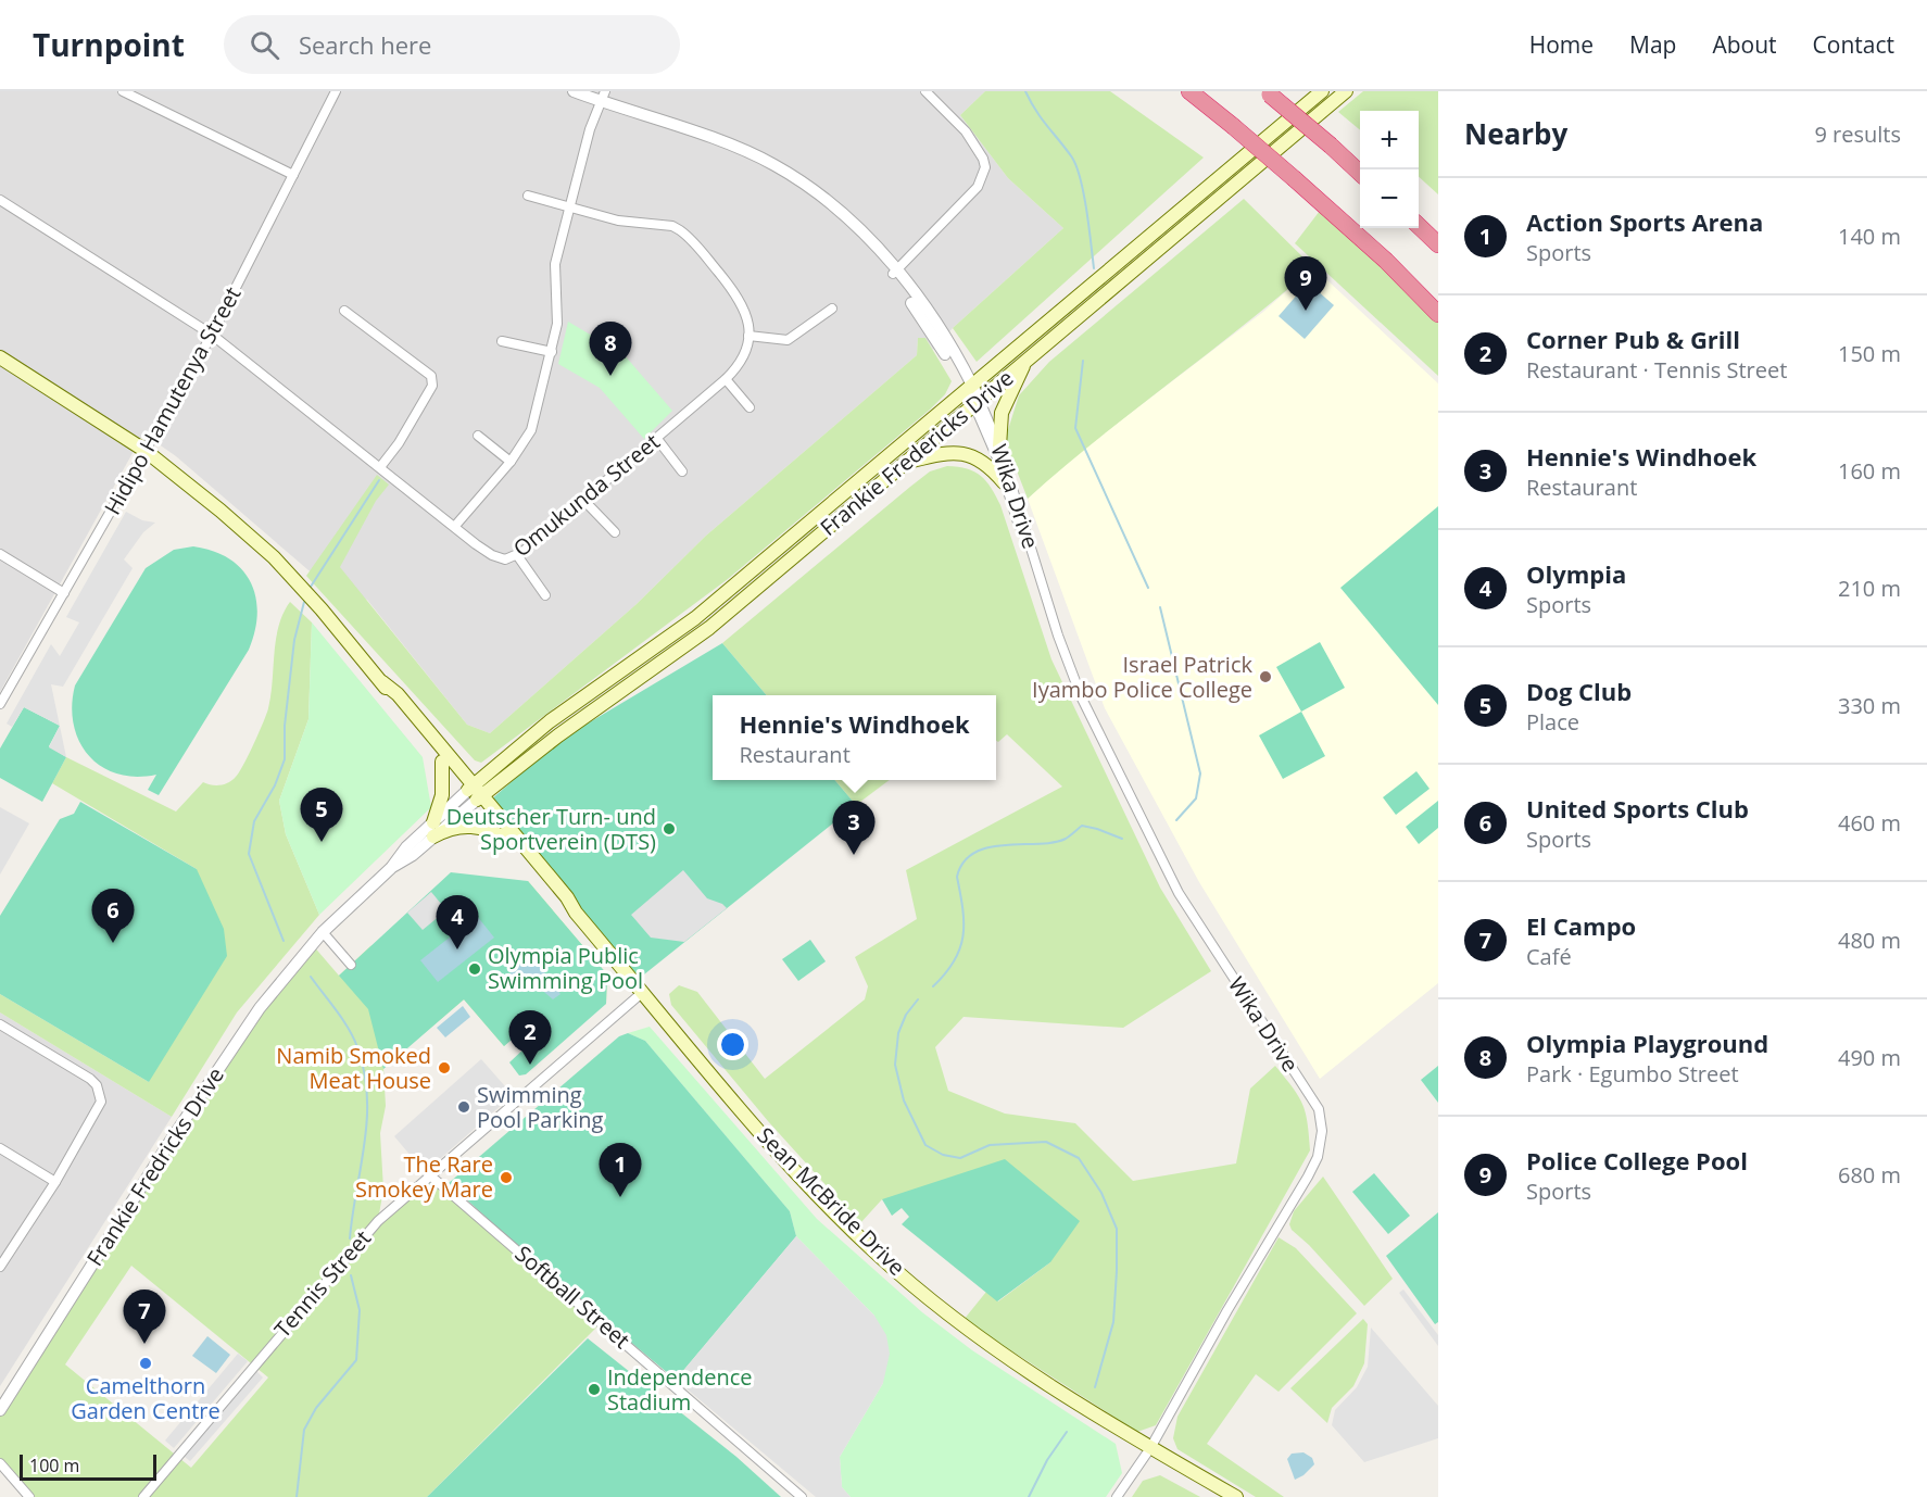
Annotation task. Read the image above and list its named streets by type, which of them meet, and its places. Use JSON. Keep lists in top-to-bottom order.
{
  "streets": {
    "main road": ["Frankie Fredericks Drive", "Sean McBride Drive"],
    "street": [
      "Hidipo Hamutenya Street",
      "Omukunda Street",
      "Wika Drive",
      "Frankie Fredricks Drive",
      "Tennis Street",
      "Softball Street"
    ]
  },
  "crossings": [
    ["Hidipo Hamutenya Street", "Omukunda Street"],
    ["Hidipo Hamutenya Street", "Sean McBride Drive"],
    ["Frankie Fredericks Drive", "Wika Drive"],
    ["Frankie Fredericks Drive", "Frankie Fredricks Drive"],
    ["Frankie Fredericks Drive", "Sean McBride Drive"],
    ["Wika Drive", "Sean McBride Drive"],
    ["Frankie Fredricks Drive", "Sean McBride Drive"],
    ["Sean McBride Drive", "Tennis Street"],
    ["Tennis Street", "Softball Street"]
  ],
  "places": [
    "Israel Patrick Iyambo Police College",
    "Deutscher Turn- und Sportverein (DTS)",
    "Olympia Public Swimming Pool",
    "Namib Smoked Meat House",
    "Swimming Pool Parking",
    "The Rare Smokey Mare",
    "Camelthorn Garden Centre",
    "Independence Stadium"
  ],
  "scale_bar": "100 m",
  "page": {
    "header": "Turnpoint",
    "search": "Search here",
    "nav": [
      "Home",
      "Map",
      "About",
      "Contact"
    ],
    "heading": ["Nearby", "9 results"],
    "map_buttons": ["+", "−"],
    "list": [
      {
        "mark": "1",
        "name": "Action Sports Arena",
        "note": "Sports",
        "value": "140 m"
      },
      {
        "mark": "2",
        "name": "Corner Pub & Grill",
        "note": "Restaurant · Tennis Street",
        "value": "150 m"
      },
      {
        "mark": "3",
        "name": "Hennie's Windhoek",
        "note": "Restaurant",
        "value": "160 m"
      },
      {
        "mark": "4",
        "name": "Olympia",
        "note": "Sports",
        "value": "210 m"
      },
      {
        "mark": "5",
        "name": "Dog Club",
        "note": "Place",
        "value": "330 m"
      },
      {
        "mark": "6",
        "name": "United Sports Club",
        "note": "Sports",
        "value": "460 m"
      },
      {
        "mark": "7",
        "name": "El Campo",
        "note": "Café",
        "value": "480 m"
      },
      {
        "mark": "8",
        "name": "Olympia Playground",
        "note": "Park · Egumbo Street",
        "value": "490 m"
      },
      {
        "mark": "9",
        "name": "Police College Pool",
        "note": "Sports",
        "value": "680 m"
      }
    ],
    "pins": [
      "9",
      "8",
      "5",
      "3",
      "6",
      "4",
      "2",
      "1",
      "7"
    ],
    "popup": ["Hennie's Windhoek", "Restaurant"],
    "scale": "100 m"
  }
}
